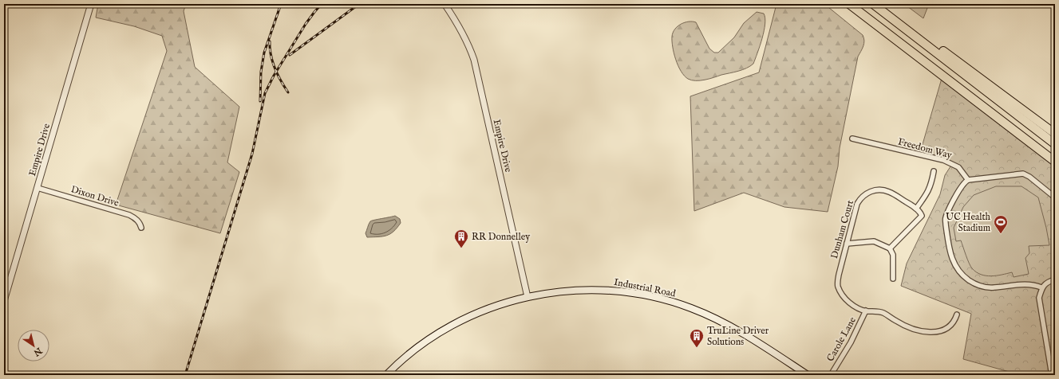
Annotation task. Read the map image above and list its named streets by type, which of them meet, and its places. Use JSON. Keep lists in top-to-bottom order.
{
  "streets": {
    "main road": ["Industrial Road"],
    "street": [
      "Empire Drive",
      "Freedom Way",
      "Dixon Drive",
      "Dunham Court",
      "Carole Lane"
    ]
  },
  "crossings": [
    ["Empire Drive", "Dixon Drive"],
    ["Empire Drive", "Industrial Road"],
    ["Dunham Court", "Carole Lane"]
  ],
  "places": {
    "sports": ["UC Health Stadium"],
    "building": ["RR Donnelley", "TruLine Driver Solutions"]
  },
  "north": "bottom right"
}
